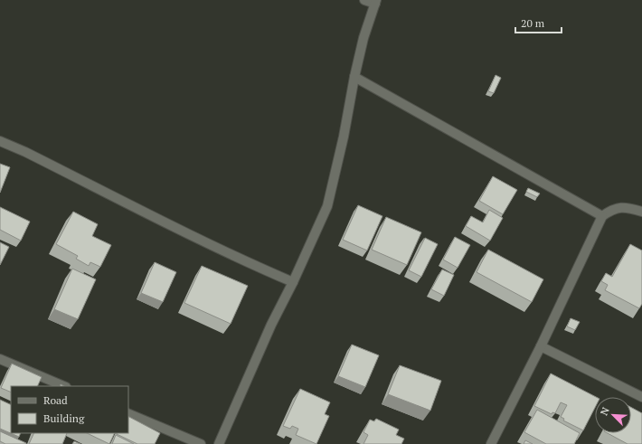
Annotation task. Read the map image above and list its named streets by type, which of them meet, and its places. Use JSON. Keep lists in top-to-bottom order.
{
  "legend": ["Road", "Building"],
  "scale_bar": "20 m",
  "north": "top left"
}
